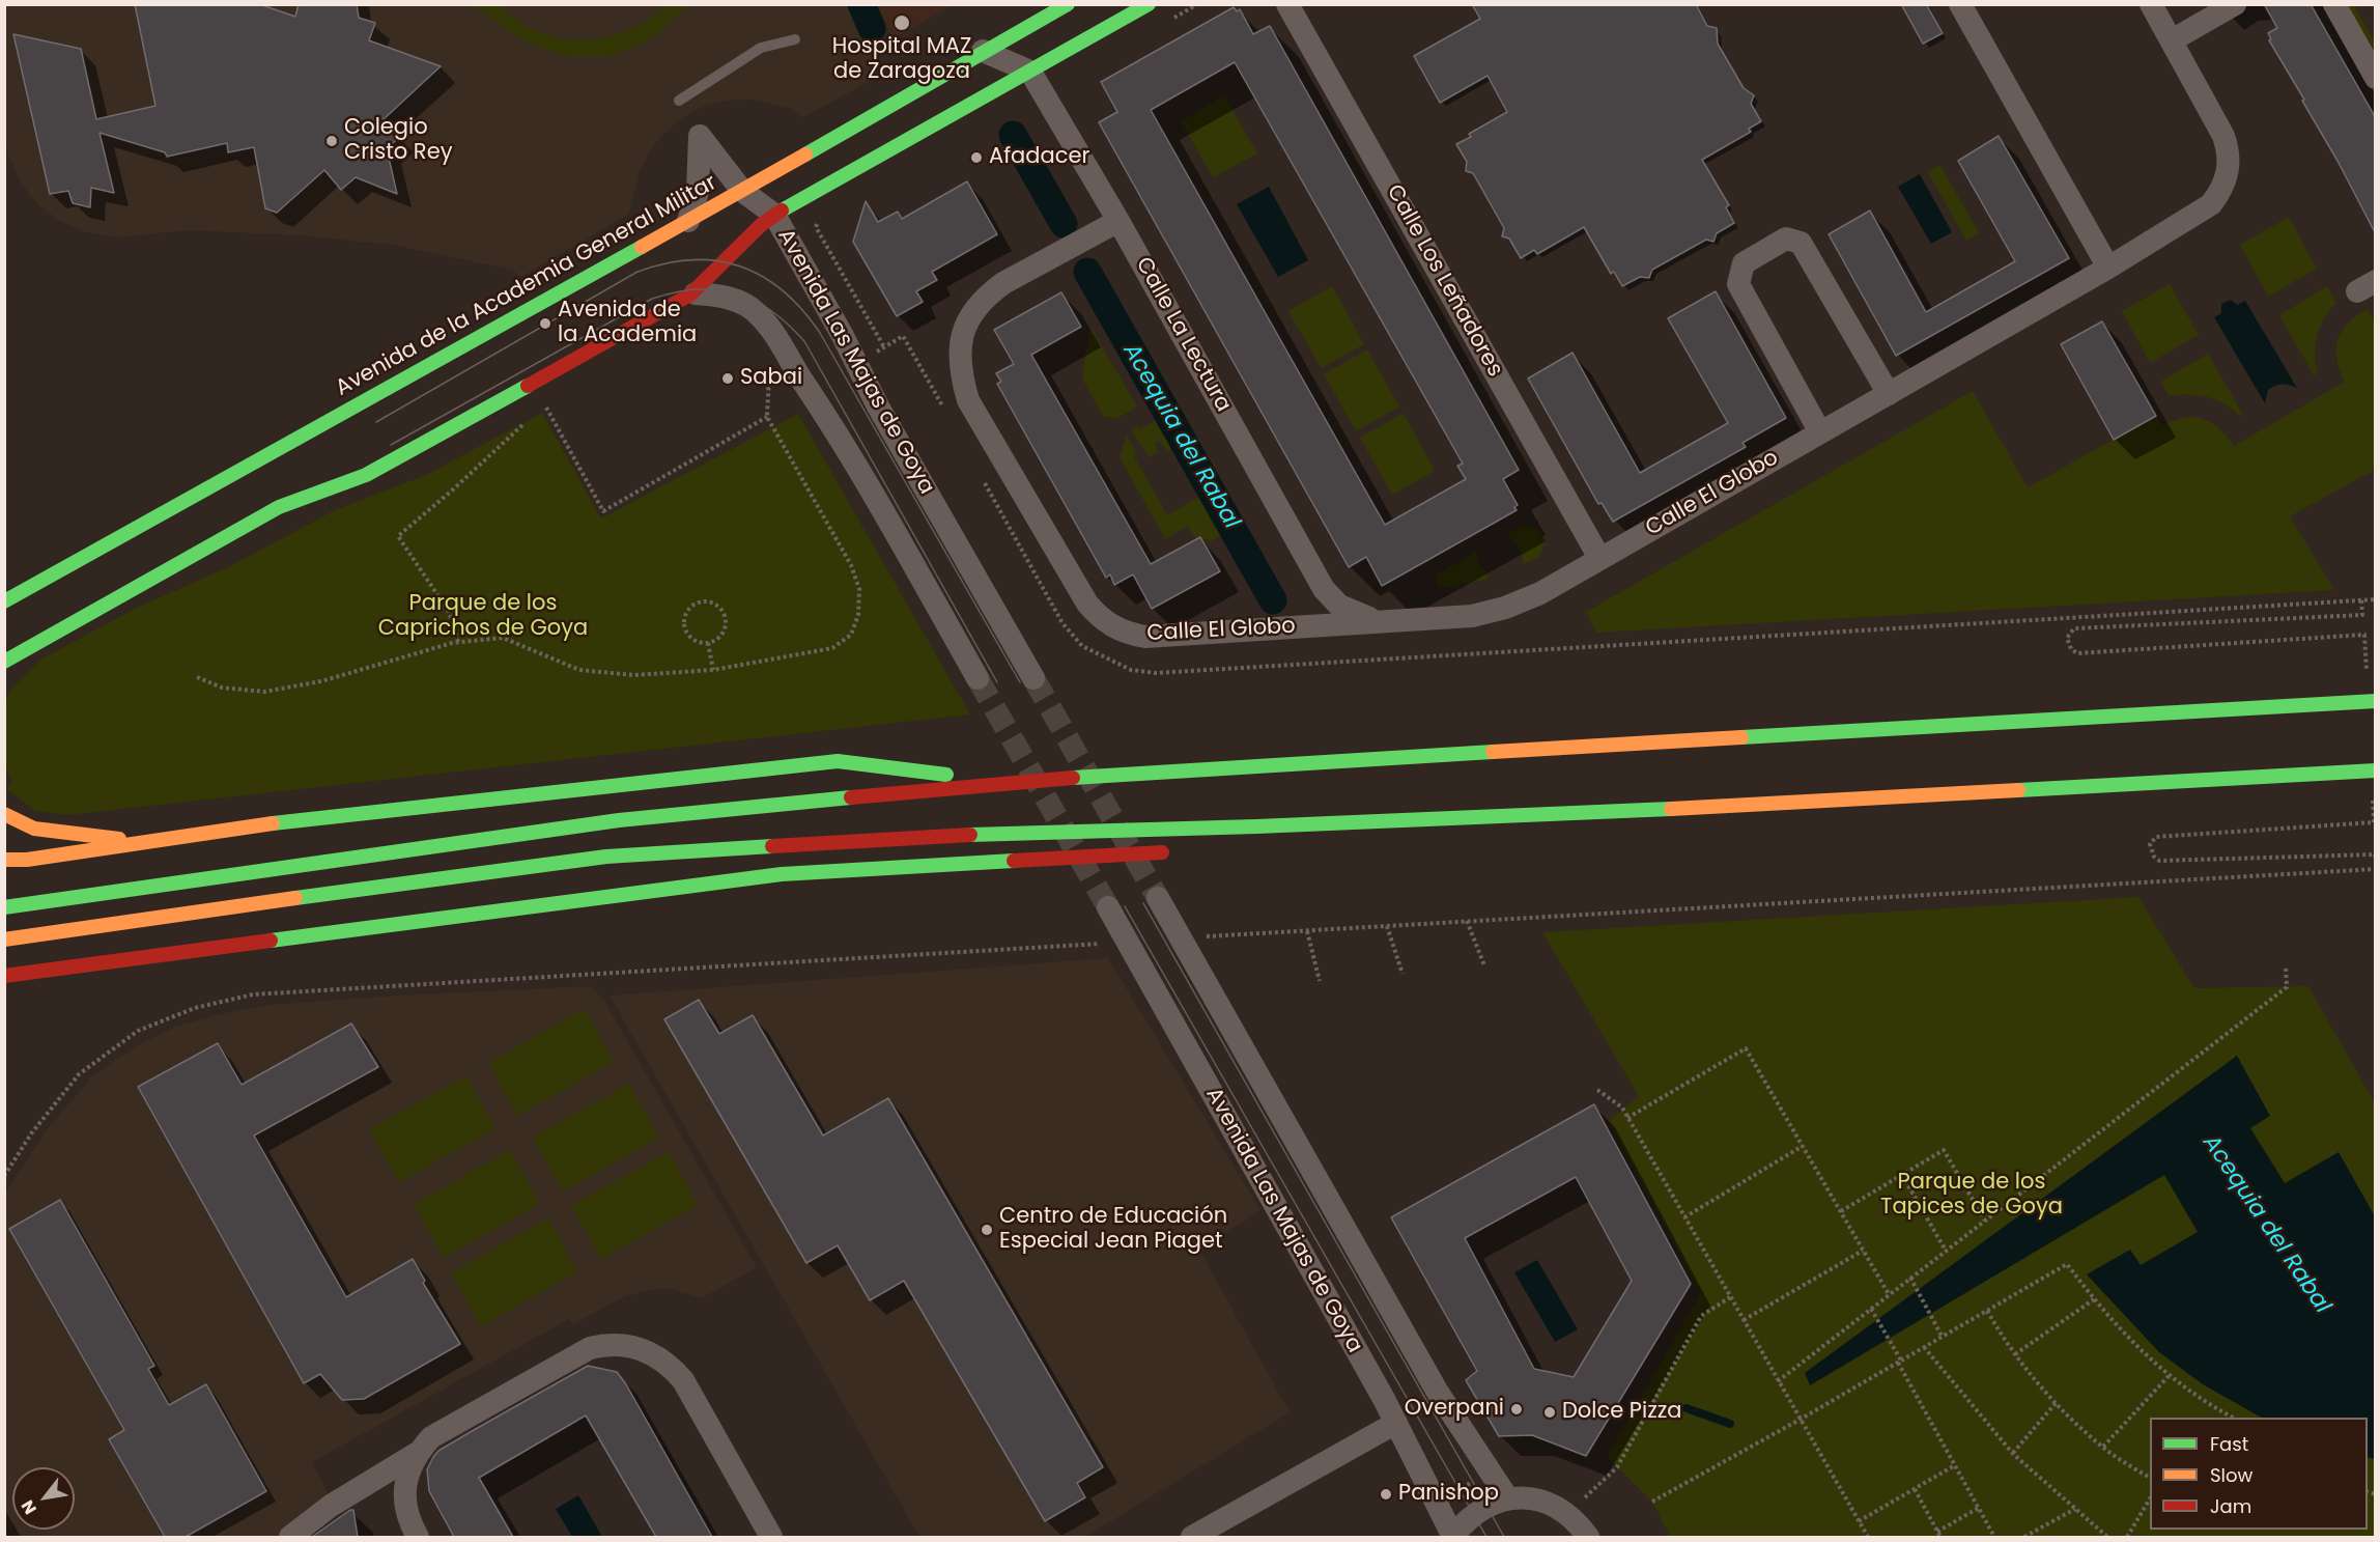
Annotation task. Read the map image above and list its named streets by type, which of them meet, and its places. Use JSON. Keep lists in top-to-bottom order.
{
  "streets": {
    "main road": ["Avenida de la Academia General Militar"],
    "street": [
      "Calle Los Leñadores",
      "Calle La Lectura",
      "Avenida Las Majas de Goya",
      "Calle El Globo"
    ]
  },
  "crossings": [
    ["Calle Los Leñadores", "Calle El Globo"],
    ["Avenida de la Academia General Militar", "Avenida Las Majas de Goya"],
    ["Calle La Lectura", "Calle El Globo"]
  ],
  "water": ["Acequia del Rabal"],
  "parks": ["Parque de los Caprichos de Goya", "Parque de los Tapices de Goya"],
  "places": [
    "Hospital MAZ de Zaragoza",
    "Colegio Cristo Rey",
    "Afadacer",
    "Avenida de la Academia",
    "Sabai",
    "Centro de Educación Especial Jean Piaget",
    "Overpani",
    "Dolce Pizza",
    "Panishop"
  ],
  "legend": ["Fast", "Slow", "Jam"],
  "north": "bottom left"
}
